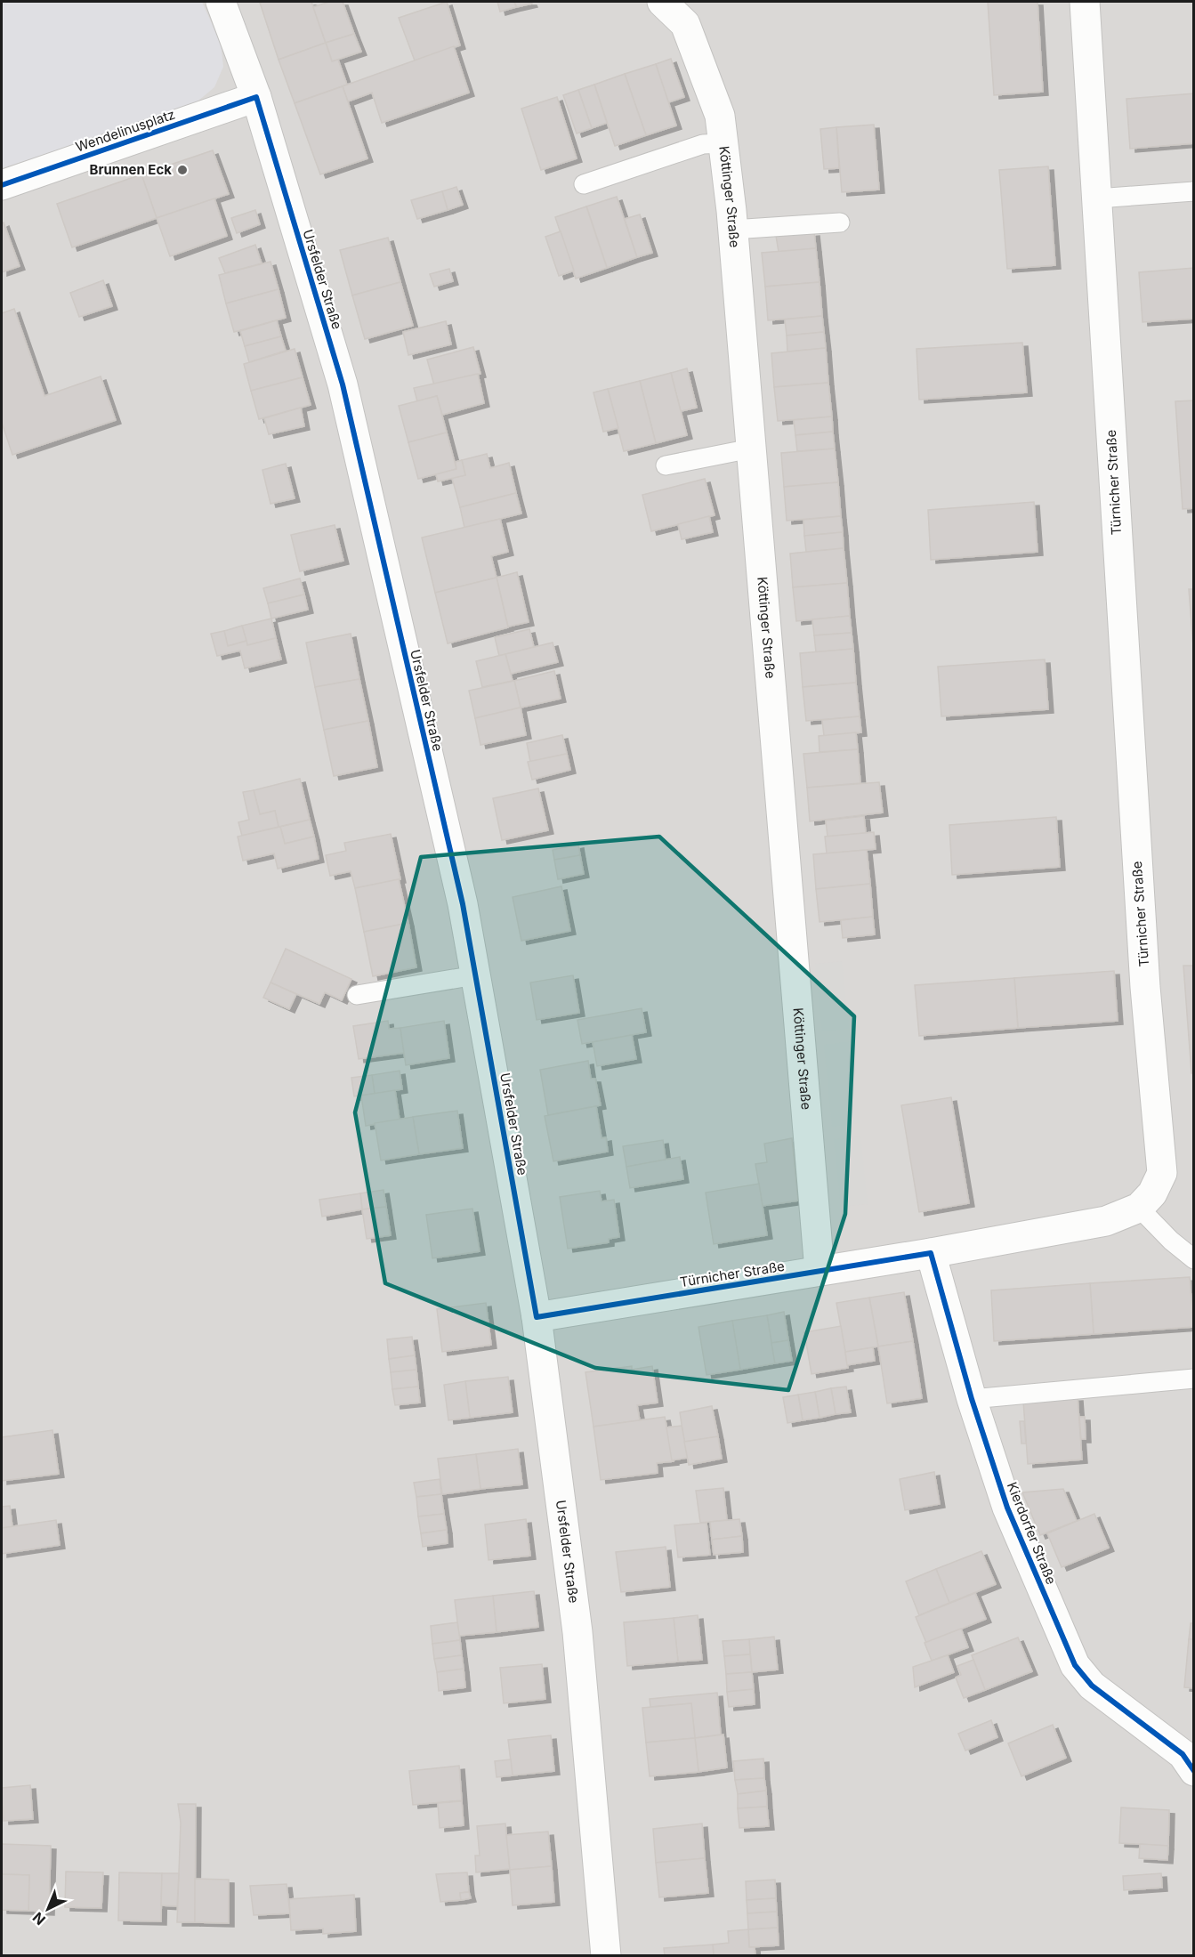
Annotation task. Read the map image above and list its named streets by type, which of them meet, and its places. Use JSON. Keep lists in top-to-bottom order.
{
  "streets": {
    "street": [
      "Wendelinusplatz",
      "Köttinger Straße",
      "Ursfelder Straße",
      "Türnicher Straße",
      "Kierdorfer Straße"
    ]
  },
  "crossings": [
    ["Wendelinusplatz", "Ursfelder Straße"],
    ["Köttinger Straße", "Türnicher Straße"],
    ["Ursfelder Straße", "Türnicher Straße"],
    ["Türnicher Straße", "Kierdorfer Straße"]
  ],
  "places": ["Brunnen Eck"],
  "north": "bottom left"
}
